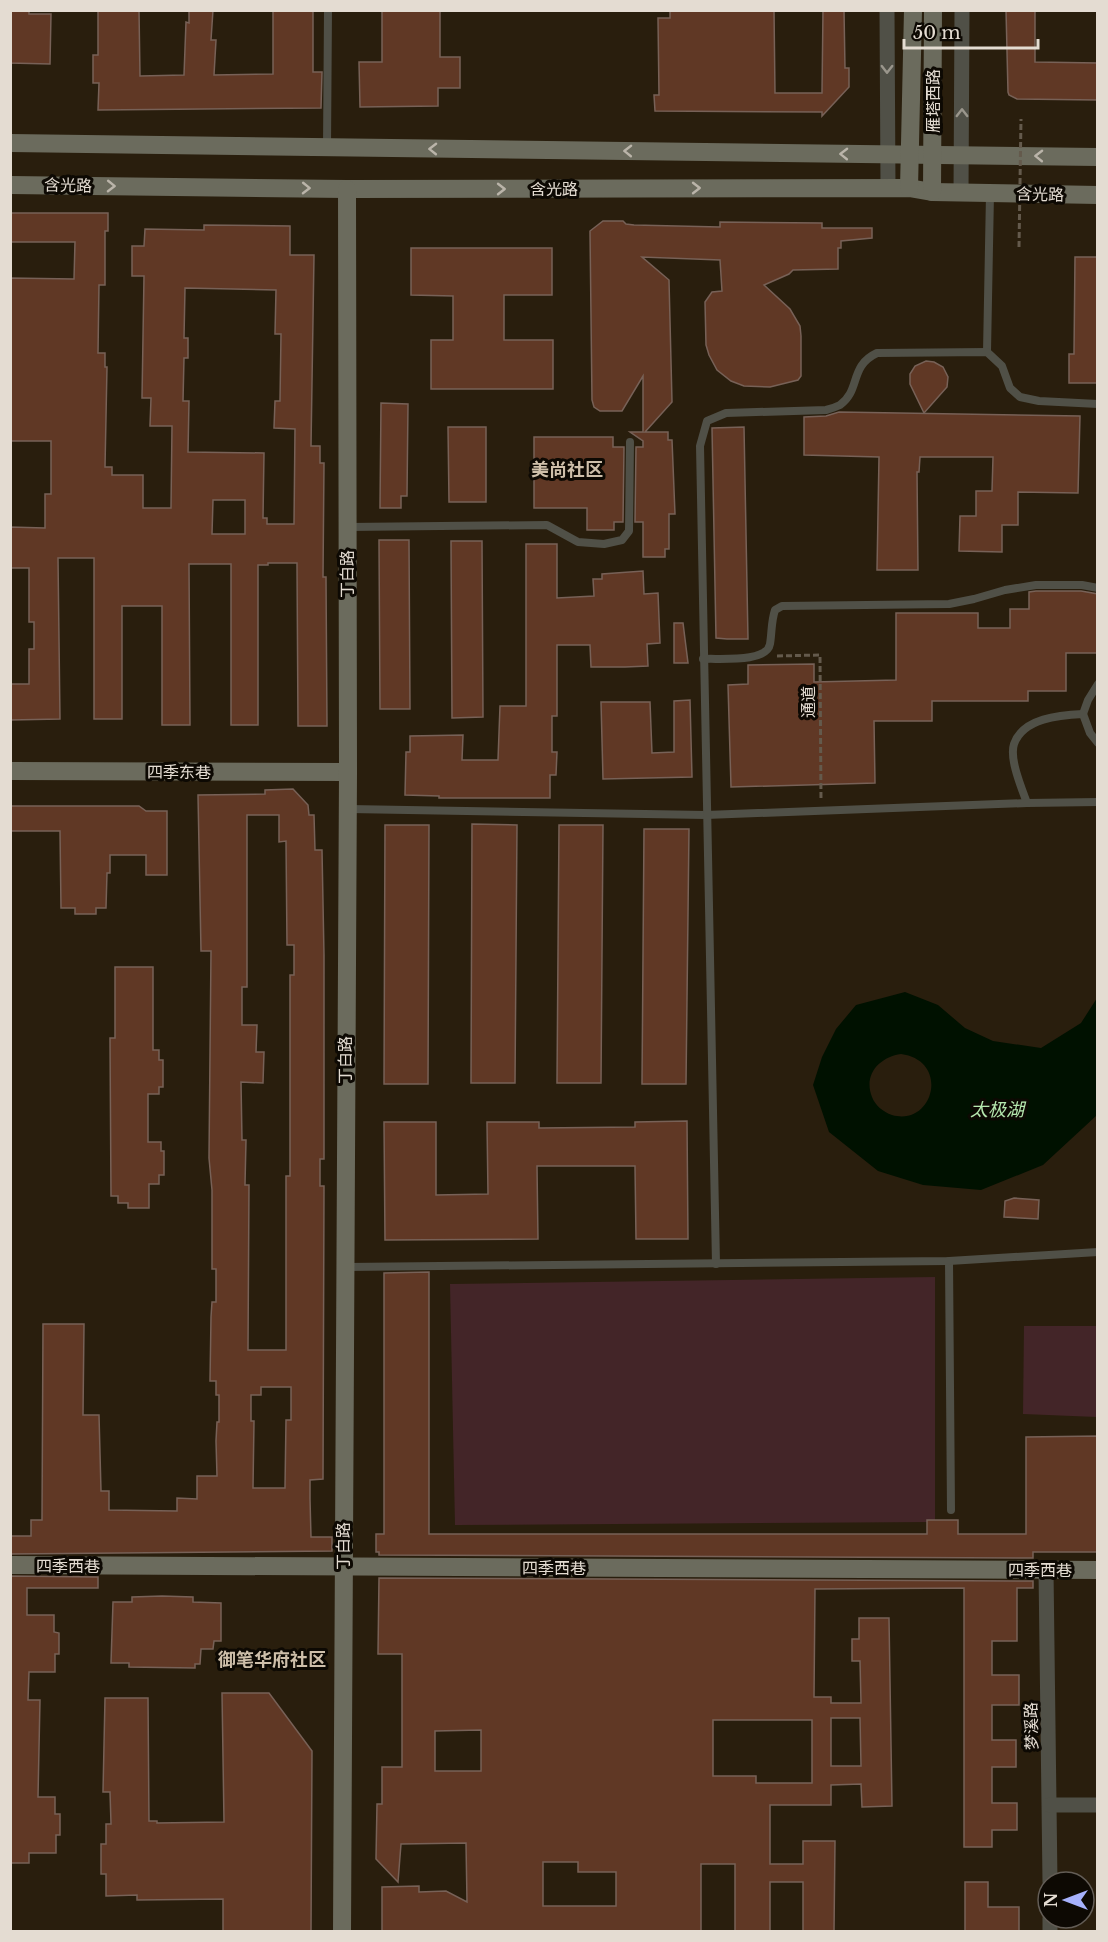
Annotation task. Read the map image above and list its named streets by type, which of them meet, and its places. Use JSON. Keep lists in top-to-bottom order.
{
  "streets": {
    "street": [
      "雁塔西路",
      "含光路",
      "丁白路",
      "四季东巷",
      "四季西巷",
      "梦溪路"
    ],
    "path": ["通道"]
  },
  "crossings": [
    ["雁塔西路", "含光路"],
    ["含光路", "丁白路"],
    ["丁白路", "四季东巷"],
    ["丁白路", "四季西巷"],
    ["四季西巷", "梦溪路"]
  ],
  "districts": ["美尚社区", "御笔华府社区"],
  "water": ["太极湖"],
  "scale_bar": "50 m",
  "north": "left"
}
